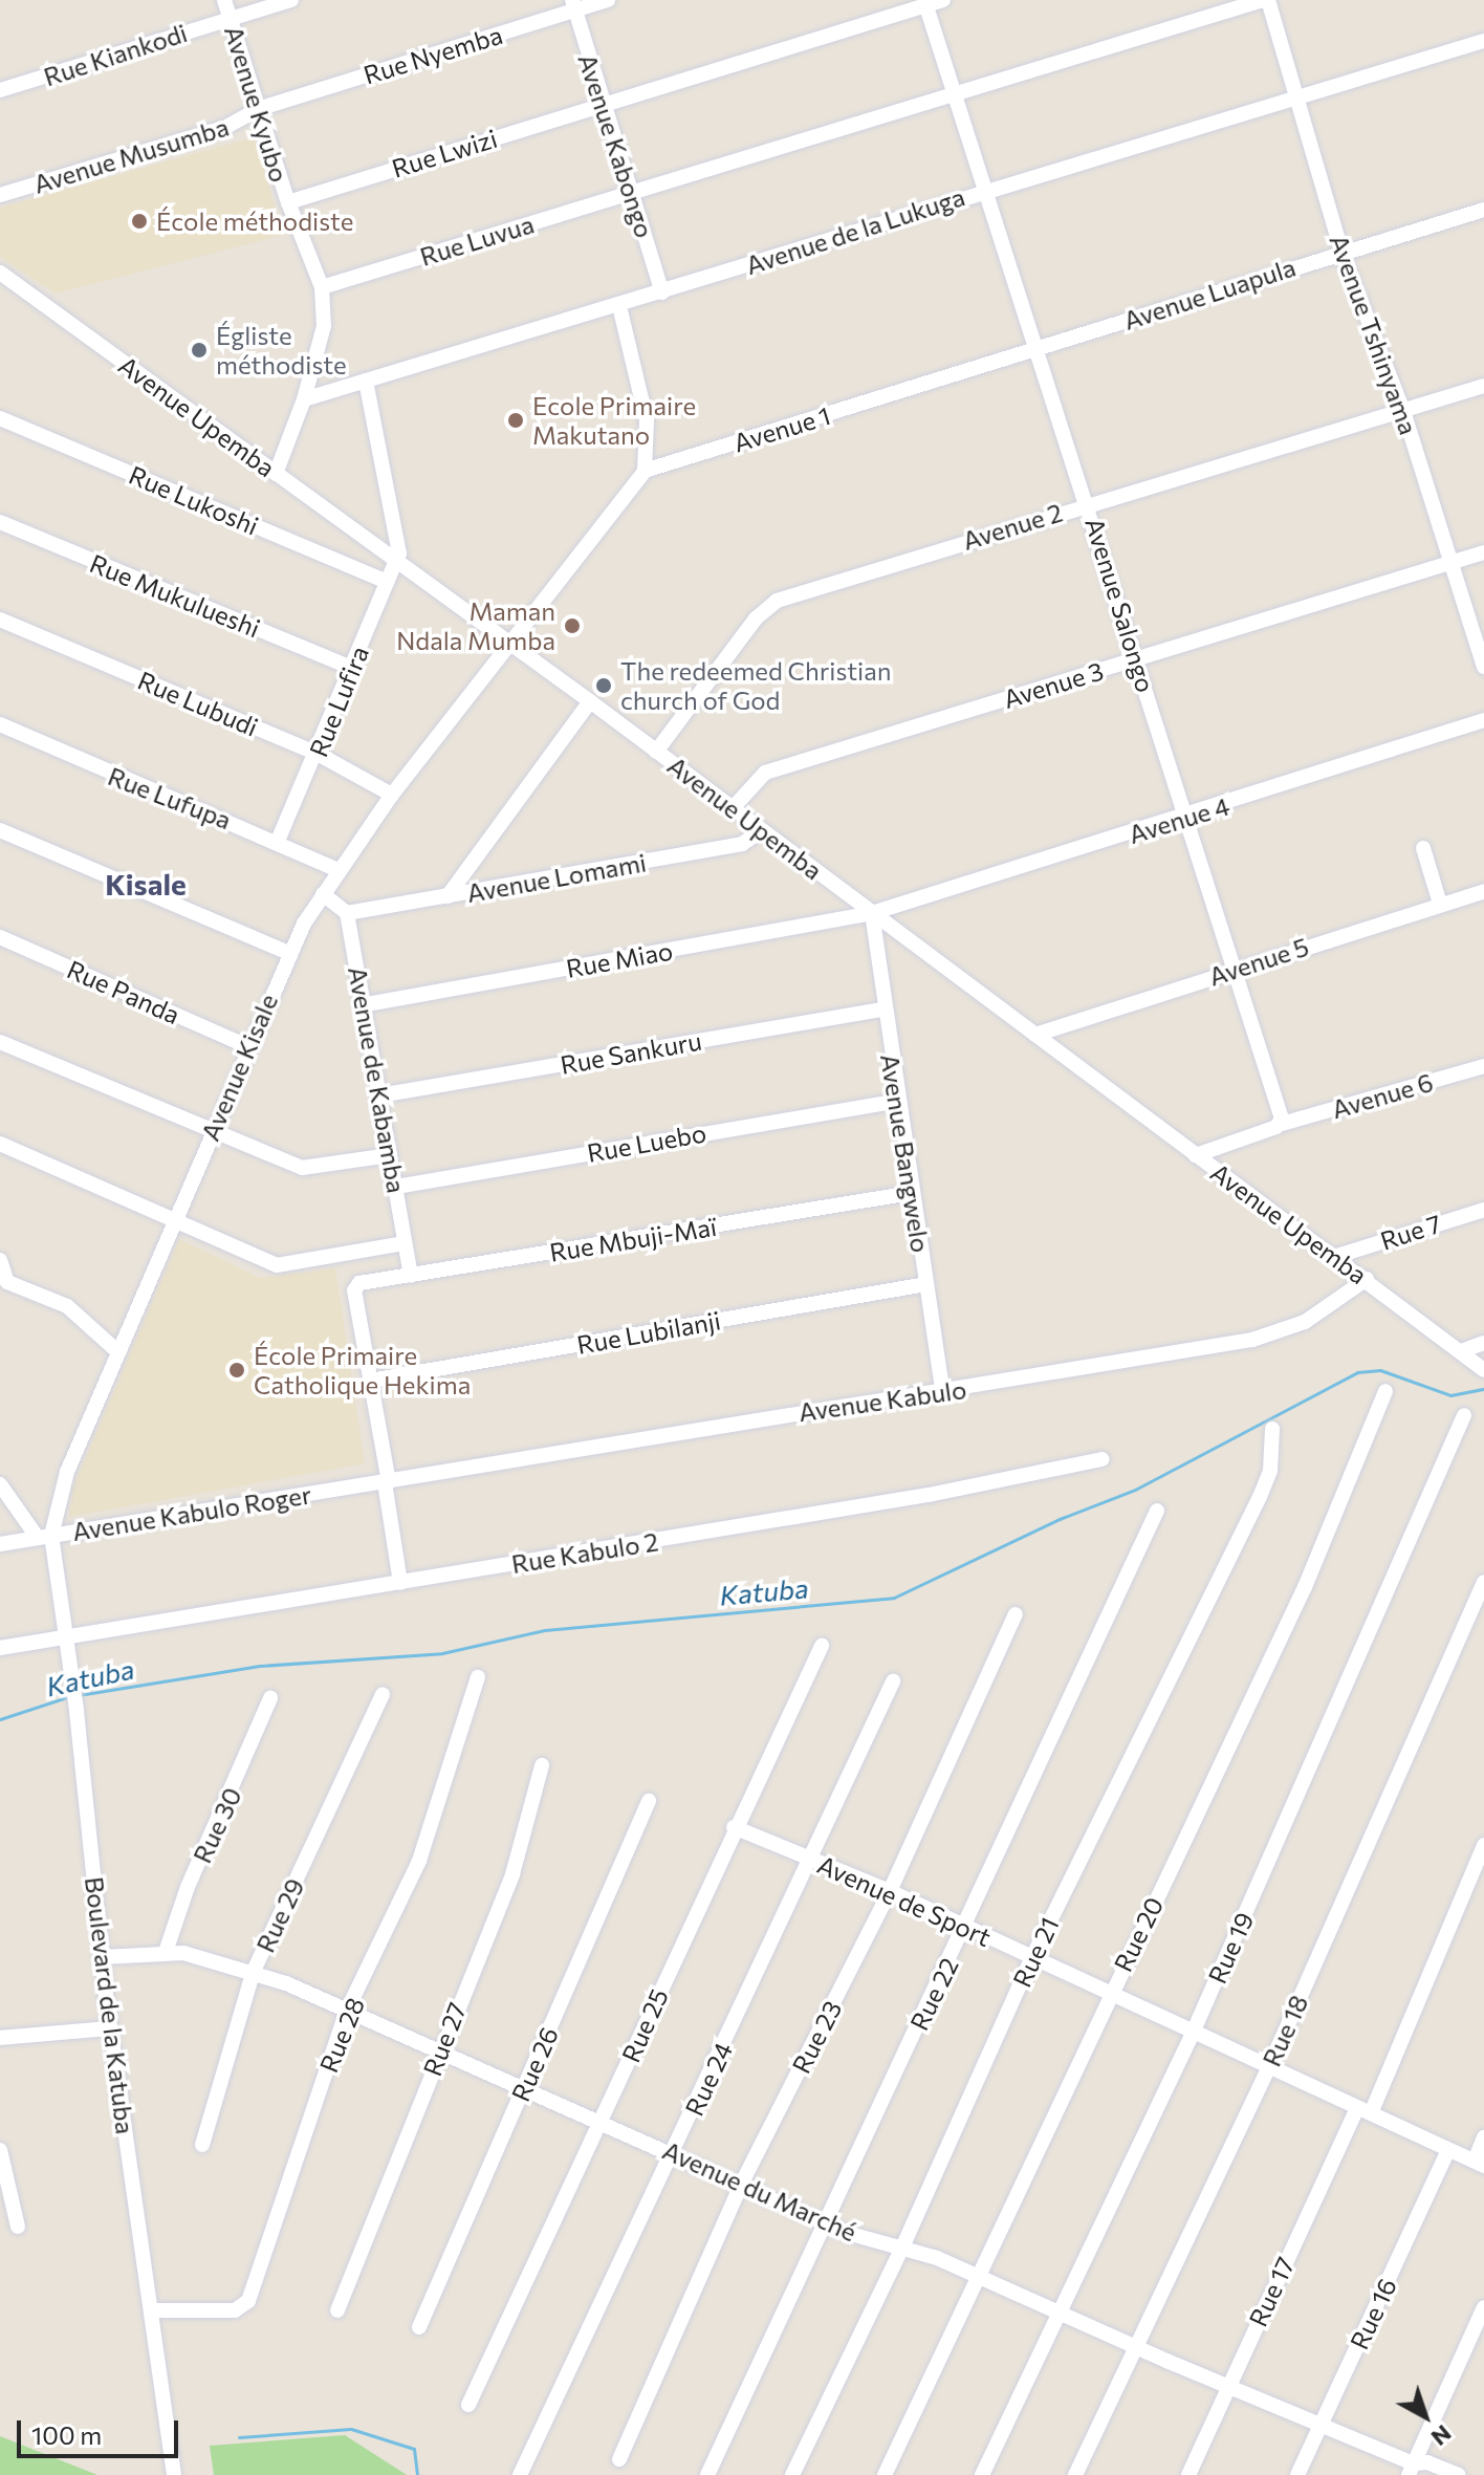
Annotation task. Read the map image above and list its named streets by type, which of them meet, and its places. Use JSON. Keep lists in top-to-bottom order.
{
  "streets": {
    "street": [
      "Rue Kiankodi",
      "Rue Nyemba",
      "Avenue Kyubo",
      "Avenue Kabongo",
      "Rue Lwizi",
      "Avenue Musumba",
      "Avenue de la Lukuga",
      "Rue Luvua",
      "Avenue Luapula",
      "Avenue Tshinyama",
      "Avenue Upemba",
      "Avenue 1",
      "Rue Lukoshi",
      "Avenue 2",
      "Rue Mukulueshi",
      "Avenue Salongo",
      "Avenue 3",
      "Rue Lufira",
      "Rue Lubudi",
      "Rue Lufupa",
      "Avenue 4",
      "Avenue Lomami",
      "Rue Miao",
      "Avenue 5",
      "Rue Panda",
      "Rue Sankuru",
      "Avenue Kisale",
      "Avenue de Kabamba",
      "Avenue 6",
      "Rue Luebo",
      "Avenue Bangwelo",
      "Rue 7",
      "Rue Mbuji-Maï",
      "Rue Lubilanji",
      "Avenue Kabulo",
      "Avenue Kabulo Roger",
      "Rue Kabulo 2",
      "Rue 30",
      "Avenue de Sport",
      "Rue 29",
      "Rue 20",
      "Rue 19",
      "Rue 21",
      "Rue 22",
      "Boulevard de la Katuba",
      "Rue 25",
      "Rue 18",
      "Rue 28",
      "Rue 23",
      "Rue 27",
      "Rue 26",
      "Rue 24",
      "Avenue du Marché",
      "Rue 17",
      "Rue 16"
    ]
  },
  "crossings": [
    ["Rue Kiankodi", "Avenue Kyubo"],
    ["Rue Nyemba", "Avenue Kyubo"],
    ["Rue Nyemba", "Avenue Kabongo"],
    ["Rue Nyemba", "Avenue Musumba"],
    ["Avenue Kyubo", "Rue Lwizi"],
    ["Avenue Kyubo", "Avenue Musumba"],
    ["Avenue Kyubo", "Avenue de la Lukuga"],
    ["Avenue Kyubo", "Rue Luvua"],
    ["Avenue Kabongo", "Rue Lwizi"],
    ["Avenue Kabongo", "Avenue de la Lukuga"],
    ["Avenue Kabongo", "Rue Luvua"],
    ["Rue Lwizi", "Avenue Salongo"],
    ["Avenue de la Lukuga", "Avenue Tshinyama"],
    ["Avenue de la Lukuga", "Avenue Salongo"],
    ["Rue Luvua", "Avenue Tshinyama"],
    ["Rue Luvua", "Avenue Salongo"],
    ["Avenue Luapula", "Avenue Tshinyama"],
    ["Avenue Luapula", "Avenue 1"],
    ["Avenue Luapula", "Avenue Salongo"],
    ["Avenue Tshinyama", "Avenue 2"],
    ["Avenue Tshinyama", "Avenue 3"],
    ["Avenue Upemba", "Avenue 2"],
    ["Avenue Upemba", "Avenue 3"],
    ["Avenue Upemba", "Rue Lufira"],
    ["Avenue Upemba", "Avenue 4"],
    ["Avenue Upemba", "Avenue Lomami"],
    ["Avenue Upemba", "Rue Miao"],
    ["Avenue Upemba", "Avenue 5"],
    ["Avenue Upemba", "Avenue Kisale"],
    ["Avenue Upemba", "Avenue Bangwelo"],
    ["Avenue Upemba", "Rue 7"],
    ["Avenue Upemba", "Avenue Kabulo"],
    ["Avenue 1", "Avenue Salongo"],
    ["Rue Lukoshi", "Rue Lufira"],
    ["Avenue 2", "Avenue Salongo"],
    ["Rue Mukulueshi", "Rue Lufira"],
    ["Avenue Salongo", "Avenue 3"],
    ["Avenue Salongo", "Avenue 4"],
    ["Avenue Salongo", "Avenue 5"],
    ["Avenue Salongo", "Avenue 6"],
    ["Rue Lufira", "Rue Lubudi"],
    ["Rue Lufira", "Rue Lufupa"],
    ["Rue Lubudi", "Avenue Kisale"],
    ["Rue Lufupa", "Avenue Kisale"],
    ["Avenue 4", "Rue Miao"],
    ["Avenue 4", "Avenue Bangwelo"],
    ["Avenue Lomami", "Avenue de Kabamba"],
    ["Rue Miao", "Avenue de Kabamba"],
    ["Rue Miao", "Avenue Bangwelo"],
    ["Rue Panda", "Avenue Kisale"],
    ["Rue Sankuru", "Avenue de Kabamba"],
    ["Rue Sankuru", "Avenue Bangwelo"],
    ["Avenue Kisale", "Avenue Kabulo Roger"],
    ["Avenue Kisale", "Boulevard de la Katuba"],
    ["Avenue de Kabamba", "Rue Luebo"],
    ["Avenue de Kabamba", "Rue Mbuji-Maï"],
    ["Rue Luebo", "Avenue Bangwelo"],
    ["Avenue Bangwelo", "Rue Mbuji-Maï"],
    ["Avenue Bangwelo", "Rue Lubilanji"],
    ["Avenue Bangwelo", "Avenue Kabulo"],
    ["Rue Mbuji-Maï", "Rue Lubilanji"],
    ["Avenue Kabulo", "Avenue Kabulo Roger"],
    ["Avenue Kabulo Roger", "Boulevard de la Katuba"],
    ["Rue Kabulo 2", "Boulevard de la Katuba"],
    ["Rue 30", "Avenue du Marché"],
    ["Avenue de Sport", "Rue 20"],
    ["Avenue de Sport", "Rue 19"],
    ["Avenue de Sport", "Rue 21"],
    ["Avenue de Sport", "Rue 22"],
    ["Avenue de Sport", "Rue 25"],
    ["Avenue de Sport", "Rue 18"],
    ["Avenue de Sport", "Rue 23"],
    ["Avenue de Sport", "Rue 24"],
    ["Avenue de Sport", "Rue 17"],
    ["Avenue de Sport", "Rue 16"],
    ["Rue 29", "Avenue du Marché"],
    ["Rue 20", "Avenue du Marché"],
    ["Rue 19", "Avenue du Marché"],
    ["Rue 21", "Avenue du Marché"],
    ["Rue 22", "Avenue du Marché"],
    ["Boulevard de la Katuba", "Rue 28"],
    ["Boulevard de la Katuba", "Avenue du Marché"],
    ["Rue 25", "Avenue du Marché"],
    ["Rue 18", "Avenue du Marché"],
    ["Rue 28", "Avenue du Marché"],
    ["Rue 23", "Avenue du Marché"],
    ["Rue 27", "Avenue du Marché"],
    ["Rue 26", "Avenue du Marché"],
    ["Rue 24", "Avenue du Marché"],
    ["Avenue du Marché", "Rue 17"],
    ["Avenue du Marché", "Rue 16"]
  ],
  "districts": ["Kisale"],
  "water": ["Katuba"],
  "places": [
    "École méthodiste",
    "Égliste méthodiste",
    "Ecole Primaire Makutano",
    "Maman Ndala Mumba",
    "The redeemed Christian church of God",
    "École Primaire Catholique Hekima"
  ],
  "scale_bar": "100 m",
  "north": "bottom right"
}
